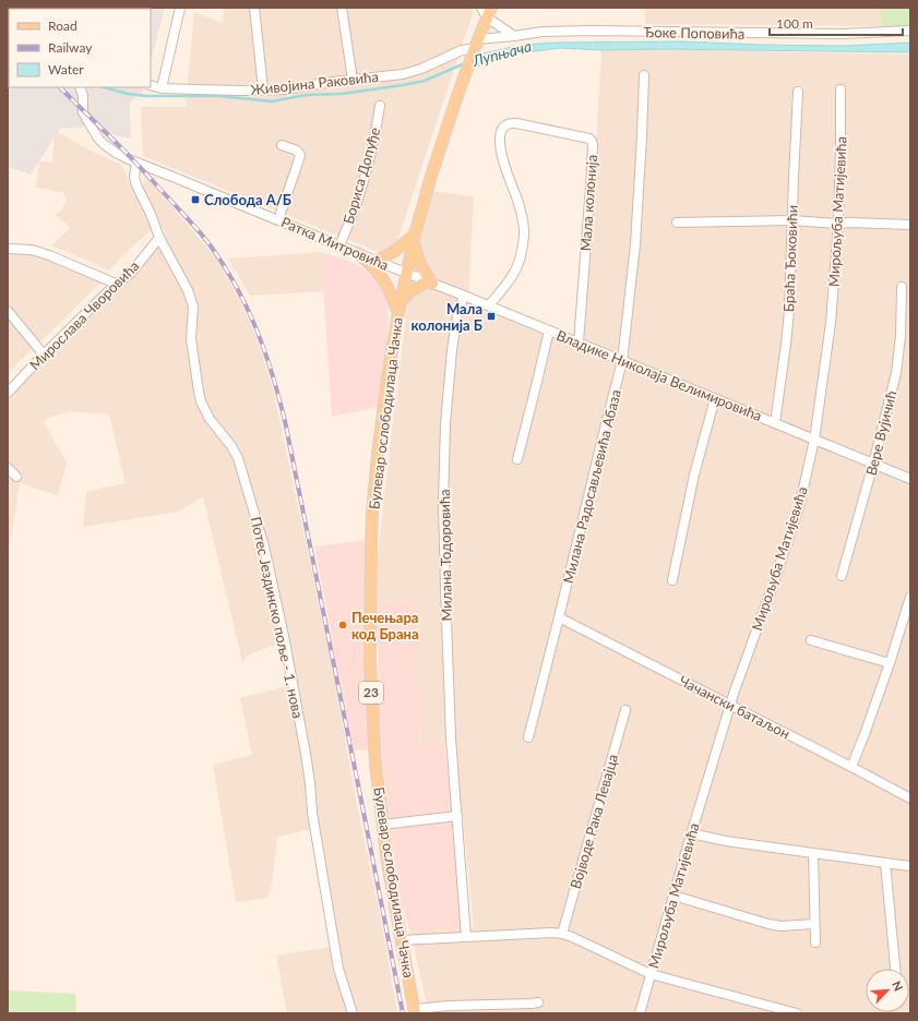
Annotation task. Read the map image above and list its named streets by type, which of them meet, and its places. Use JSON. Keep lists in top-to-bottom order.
{
  "streets": {
    "main road": ["Булевар ослободилаца Чачка", "23"],
    "street": [
      "Ђоке Поповића",
      "Живојина Раковића",
      "Бориса Допуђе",
      "Мала колонија",
      "Мирољуба Матијевића",
      "Ратка Митровића",
      "Браћа Ђоковићи",
      "Мирослава Чворовића",
      "Владике Николаја Велимировића",
      "Вере Вујичић",
      "Милана Радосављевића Абаза",
      "Милана Тодоровића",
      "Потес Јездинско поље - 1. нова",
      "Чачански батаљон",
      "Војводе Рака Левајца"
    ]
  },
  "crossings": [
    ["Ђоке Поповића", "Живојина Раковића"],
    ["Ђоке Поповића", "Булевар ослободилаца Чачка"],
    ["Живојина Раковића", "Булевар ослободилаца Чачка"],
    ["Бориса Допуђе", "Ратка Митровића"],
    ["Мала колонија", "Владике Николаја Велимировића"],
    ["Мирољуба Матијевића", "Владике Николаја Велимировића"],
    ["Мирољуба Матијевића", "Чачански батаљон"],
    ["Ратка Митровића", "Владике Николаја Велимировића"],
    ["Ратка Митровића", "Булевар ослободилаца Чачка"],
    ["Ратка Митровића", "Потес Јездинско поље - 1. нова"],
    ["Браћа Ђоковићи", "Владике Николаја Велимировића"],
    ["Мирослава Чворовића", "Потес Јездинско поље - 1. нова"],
    ["Владике Николаја Велимировића", "Булевар ослободилаца Чачка"],
    ["Владике Николаја Велимировића", "Вере Вујичић"],
    ["Владике Николаја Велимировића", "Милана Радосављевића Абаза"],
    ["Владике Николаја Велимировића", "Милана Тодоровића"],
    ["Милана Радосављевића Абаза", "Чачански батаљон"]
  ],
  "water": ["Лупњача"],
  "places": {
    "transit": ["Слобода А/Б", "Мала колонија Б"],
    "other": ["Печењара код Брана"]
  },
  "legend": ["Road", "Railway", "Water"],
  "scale_bar": "100 m",
  "north": "top right"
}
